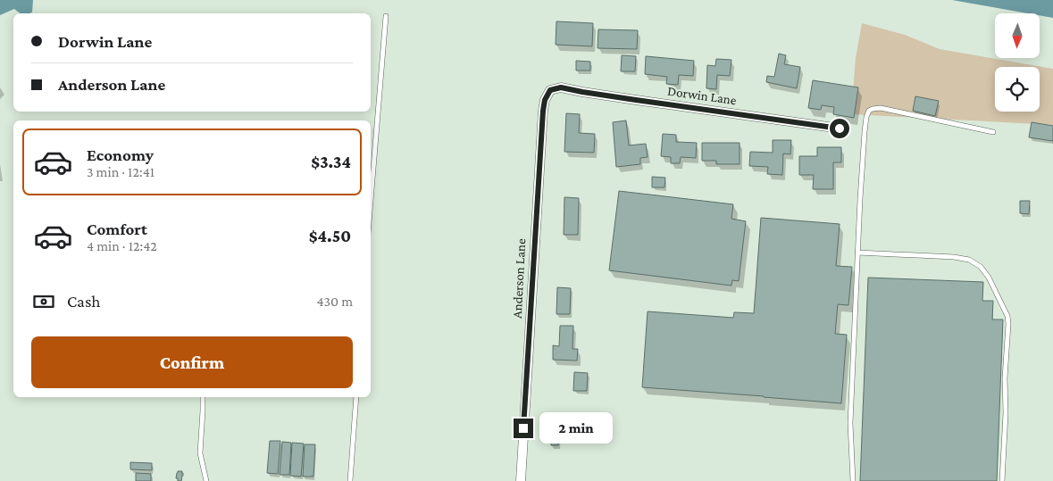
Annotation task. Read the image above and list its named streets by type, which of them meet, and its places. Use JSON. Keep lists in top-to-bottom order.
{
  "streets": {
    "street": ["Dorwin Lane", "Anderson Lane"]
  },
  "crossings": [
    ["Dorwin Lane", "Anderson Lane"]
  ],
  "north": "bottom",
  "page": {
    "banner": ["Dorwin Lane", "Anderson Lane"],
    "list": [
      {
        "name": "Economy",
        "note": "3 min · 12:41",
        "value": "$3.34"
      },
      {
        "name": "Comfort",
        "note": "4 min · 12:42",
        "value": "$4.50"
      }
    ],
    "pay": ["Cash", "430 m"],
    "buttons": "Confirm",
    "bubble": "2 min"
  }
}
